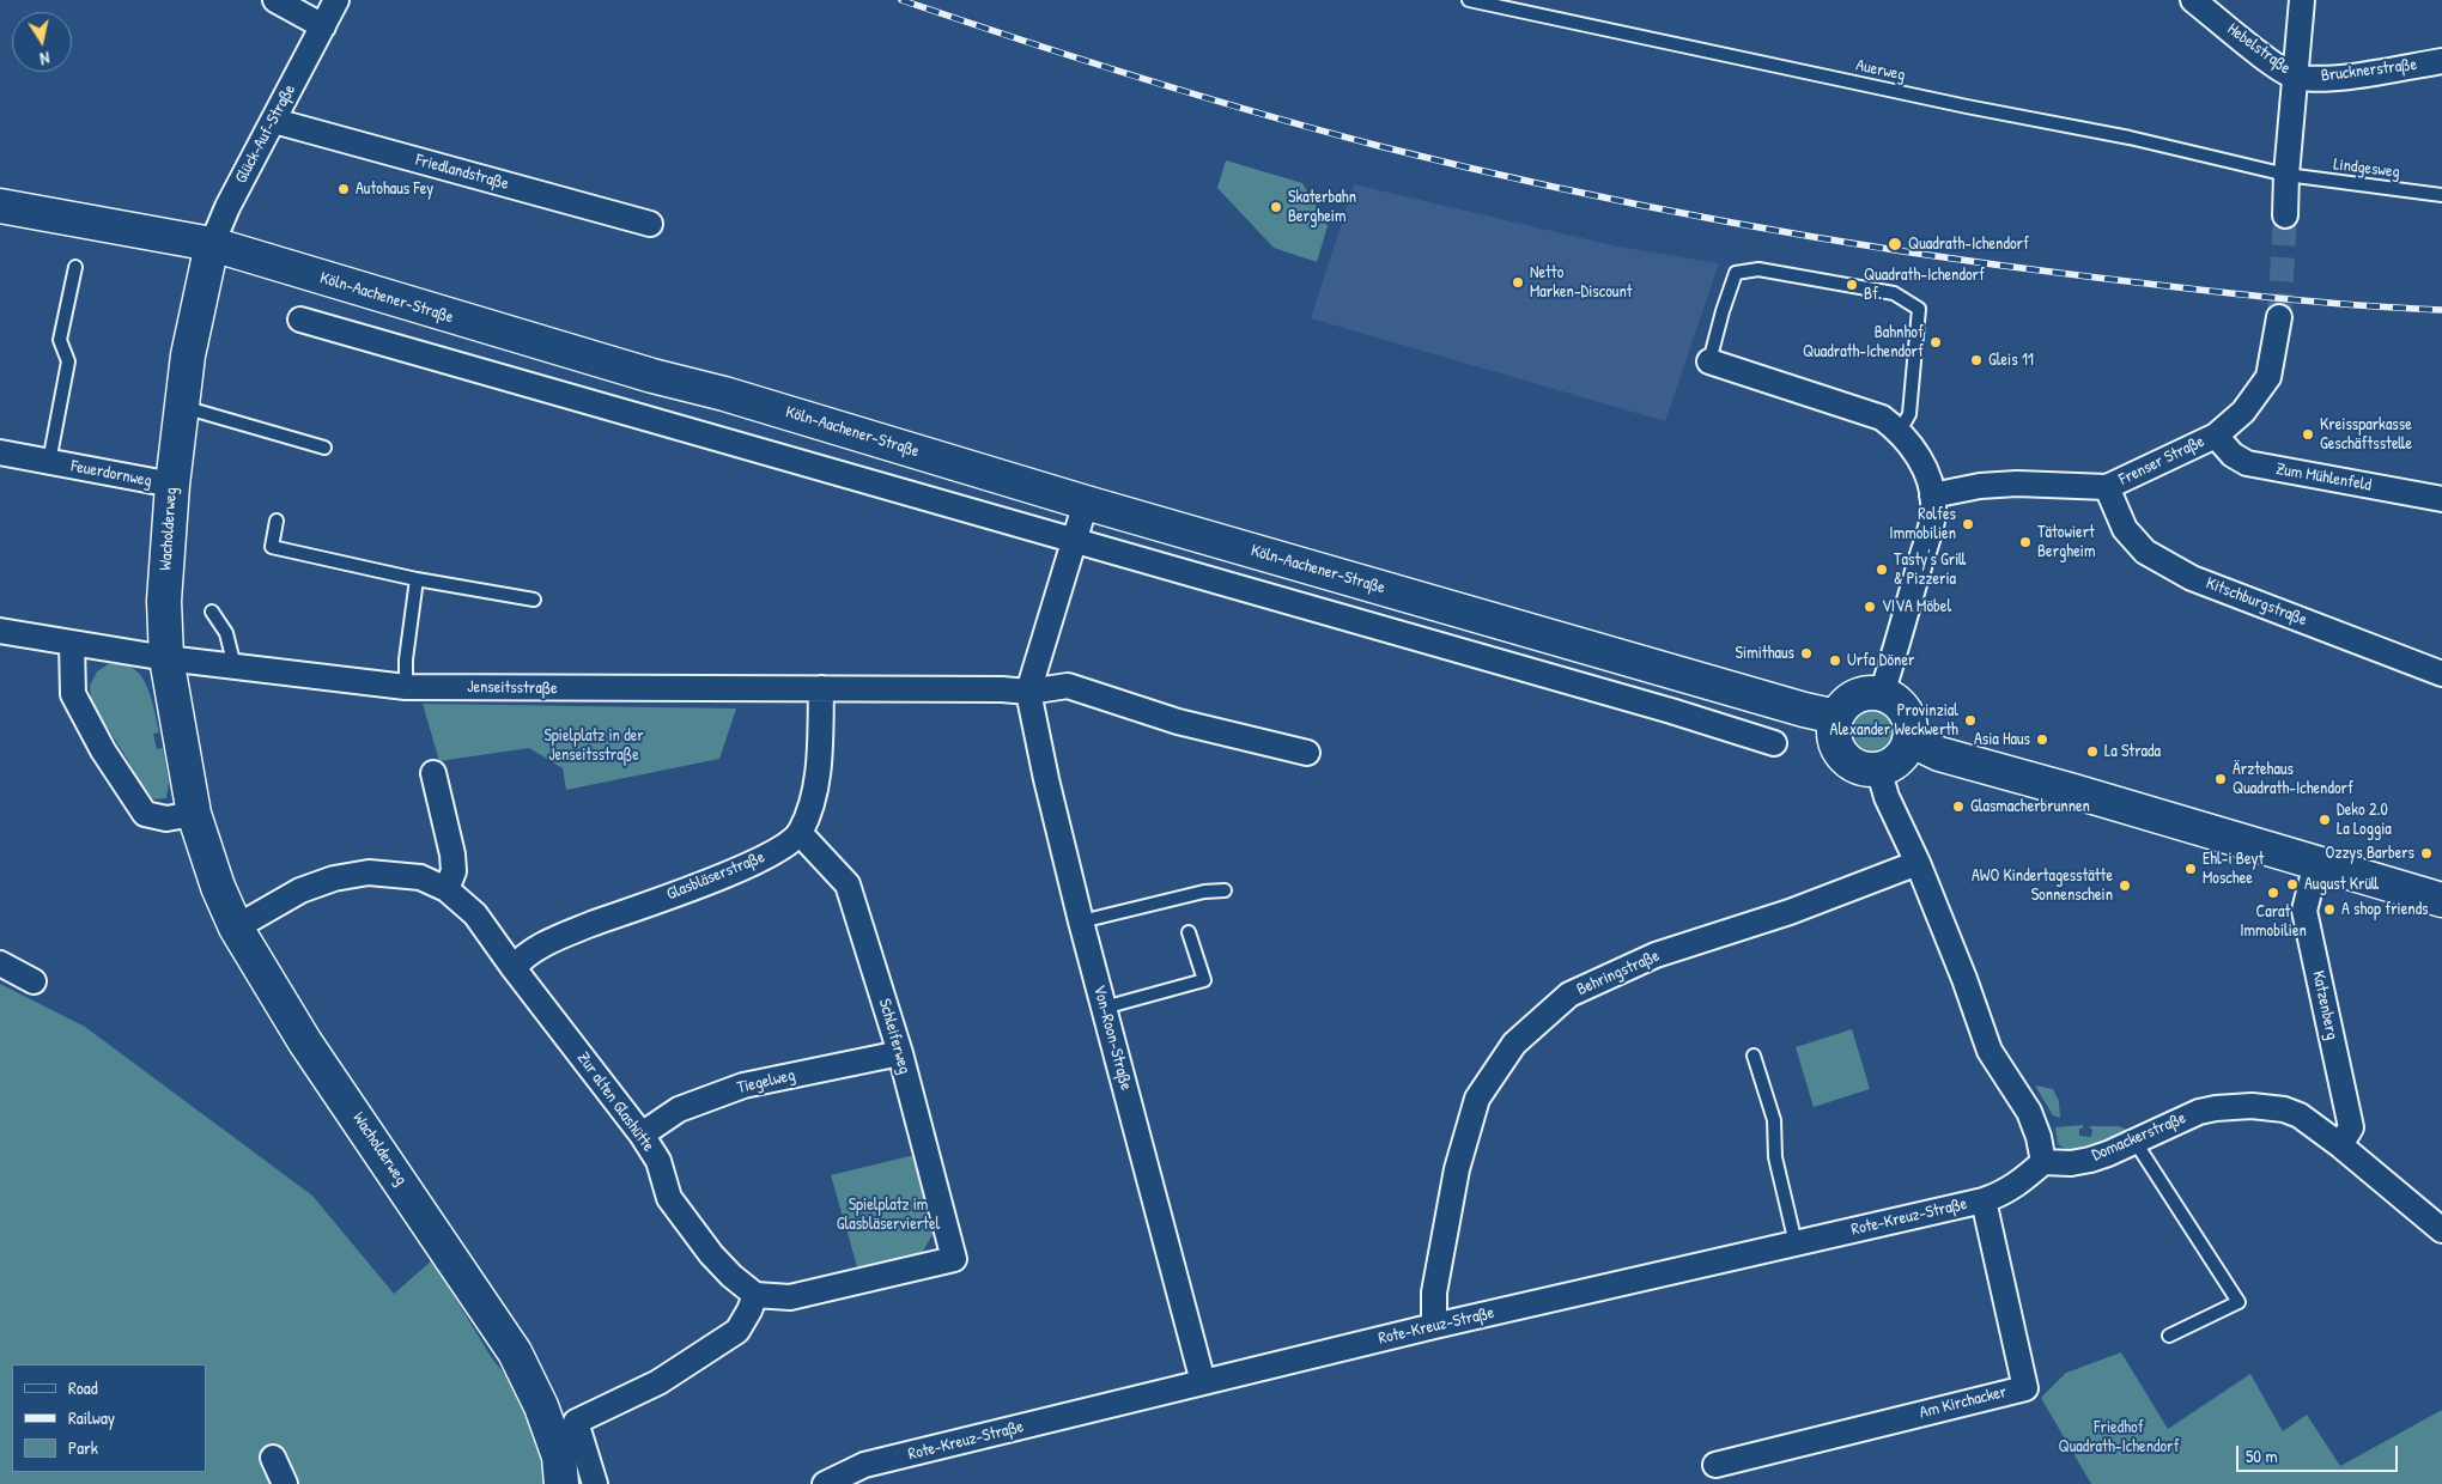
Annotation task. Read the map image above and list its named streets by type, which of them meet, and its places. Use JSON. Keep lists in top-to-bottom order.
{
  "streets": {
    "main road": ["Köln-Aachener-Straße", "Wacholderweg"],
    "street": [
      "Hebelstraße",
      "Brucknerstraße",
      "Glück-Auf-Straße",
      "Friedlandstraße",
      "Frenser Straße",
      "Feuerdornweg",
      "Zum Mühlenfeld",
      "Kitschburgstraße",
      "Jenseitsstraße",
      "Glasbläserstraße",
      "Behringstraße",
      "Katzenberg",
      "Schleiferweg",
      "Von-Roon-Straße",
      "Tiegelweg",
      "Zur alten Glashütte",
      "Domackerstraße",
      "Rote-Kreuz-Straße",
      "Am Kirchacker"
    ],
    "lane": ["Auerweg", "Lindgesweg"]
  },
  "crossings": [
    ["Hebelstraße", "Brucknerstraße"],
    ["Auerweg", "Lindgesweg"],
    ["Glück-Auf-Straße", "Friedlandstraße"],
    ["Glück-Auf-Straße", "Köln-Aachener-Straße"],
    ["Glück-Auf-Straße", "Wacholderweg"],
    ["Köln-Aachener-Straße", "Wacholderweg"],
    ["Köln-Aachener-Straße", "Von-Roon-Straße"],
    ["Frenser Straße", "Zum Mühlenfeld"],
    ["Frenser Straße", "Kitschburgstraße"],
    ["Feuerdornweg", "Wacholderweg"],
    ["Wacholderweg", "Jenseitsstraße"],
    ["Wacholderweg", "Zur alten Glashütte"],
    ["Jenseitsstraße", "Von-Roon-Straße"],
    ["Glasbläserstraße", "Schleiferweg"],
    ["Glasbläserstraße", "Zur alten Glashütte"],
    ["Behringstraße", "Rote-Kreuz-Straße"],
    ["Katzenberg", "Domackerstraße"],
    ["Schleiferweg", "Tiegelweg"],
    ["Schleiferweg", "Zur alten Glashütte"],
    ["Von-Roon-Straße", "Rote-Kreuz-Straße"],
    ["Tiegelweg", "Zur alten Glashütte"],
    ["Domackerstraße", "Rote-Kreuz-Straße"],
    ["Rote-Kreuz-Straße", "Am Kirchacker"]
  ],
  "parks": ["Spielplatz in der Jenseitsstraße", "Spielplatz im Glasbläserviertel", "Friedhof Quadrath-Ichendorf"],
  "places": [
    "Autohaus Fey",
    "Skaterbahn Bergheim",
    "Quadrath-Ichendorf",
    "Netto Marken-Discount",
    "Quadrath-Ichendorf Bf.",
    "Bahnhof Quadrath-Ichendorf",
    "Gleis 11",
    "Kreissparkasse Geschäftsstelle",
    "Rolfes Immobilien",
    "Tätowiert Bergheim",
    "Tasty's Grill & Pizzeria",
    "VIVA Möbel",
    "Simithaus",
    "Urfa Döner",
    "Provinzial Alexander Weckwerth",
    "Asia Haus",
    "La Strada",
    "Ärztehaus Quadrath-Ichendorf",
    "Glasmacherbrunnen",
    "Deko 2.0 La Loggia",
    "Ozzys Barbers",
    "Ehl-i Beyt Moschee",
    "August Krüll",
    "AWO Kindertagesstätte Sonnenschein",
    "Carat Immobilien",
    "A shop friends"
  ],
  "legend": ["Road", "Railway", "Park"],
  "scale_bar": "50 m",
  "north": "bottom"
}
